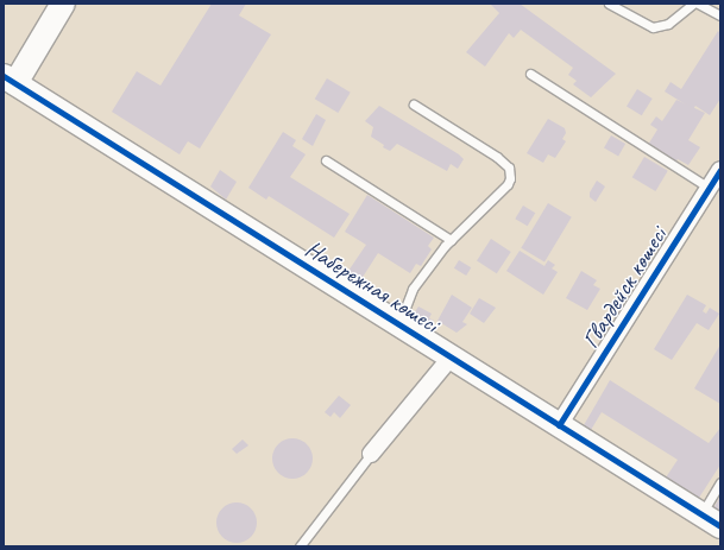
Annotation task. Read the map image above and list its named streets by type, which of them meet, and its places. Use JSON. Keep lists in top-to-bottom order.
{
  "streets": {
    "street": ["Набережная көшесі", "Гвардейск көшесі"]
  },
  "crossings": [
    ["Набережная көшесі", "Гвардейск көшесі"]
  ]
}
